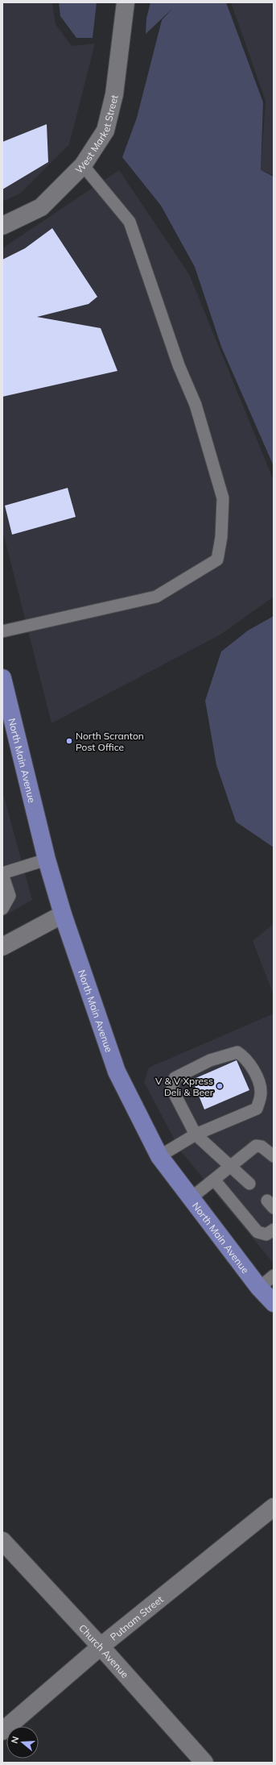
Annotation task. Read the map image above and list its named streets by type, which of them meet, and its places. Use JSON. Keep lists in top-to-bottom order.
{
  "streets": {
    "main road": ["North Main Avenue"],
    "street": ["West Market Street", "Putnam Street", "Church Avenue"]
  },
  "crossings": [
    ["Putnam Street", "Church Avenue"]
  ],
  "places": ["North Scranton Post Office", "V & V Xpress Deli & Beer"],
  "north": "left"
}
